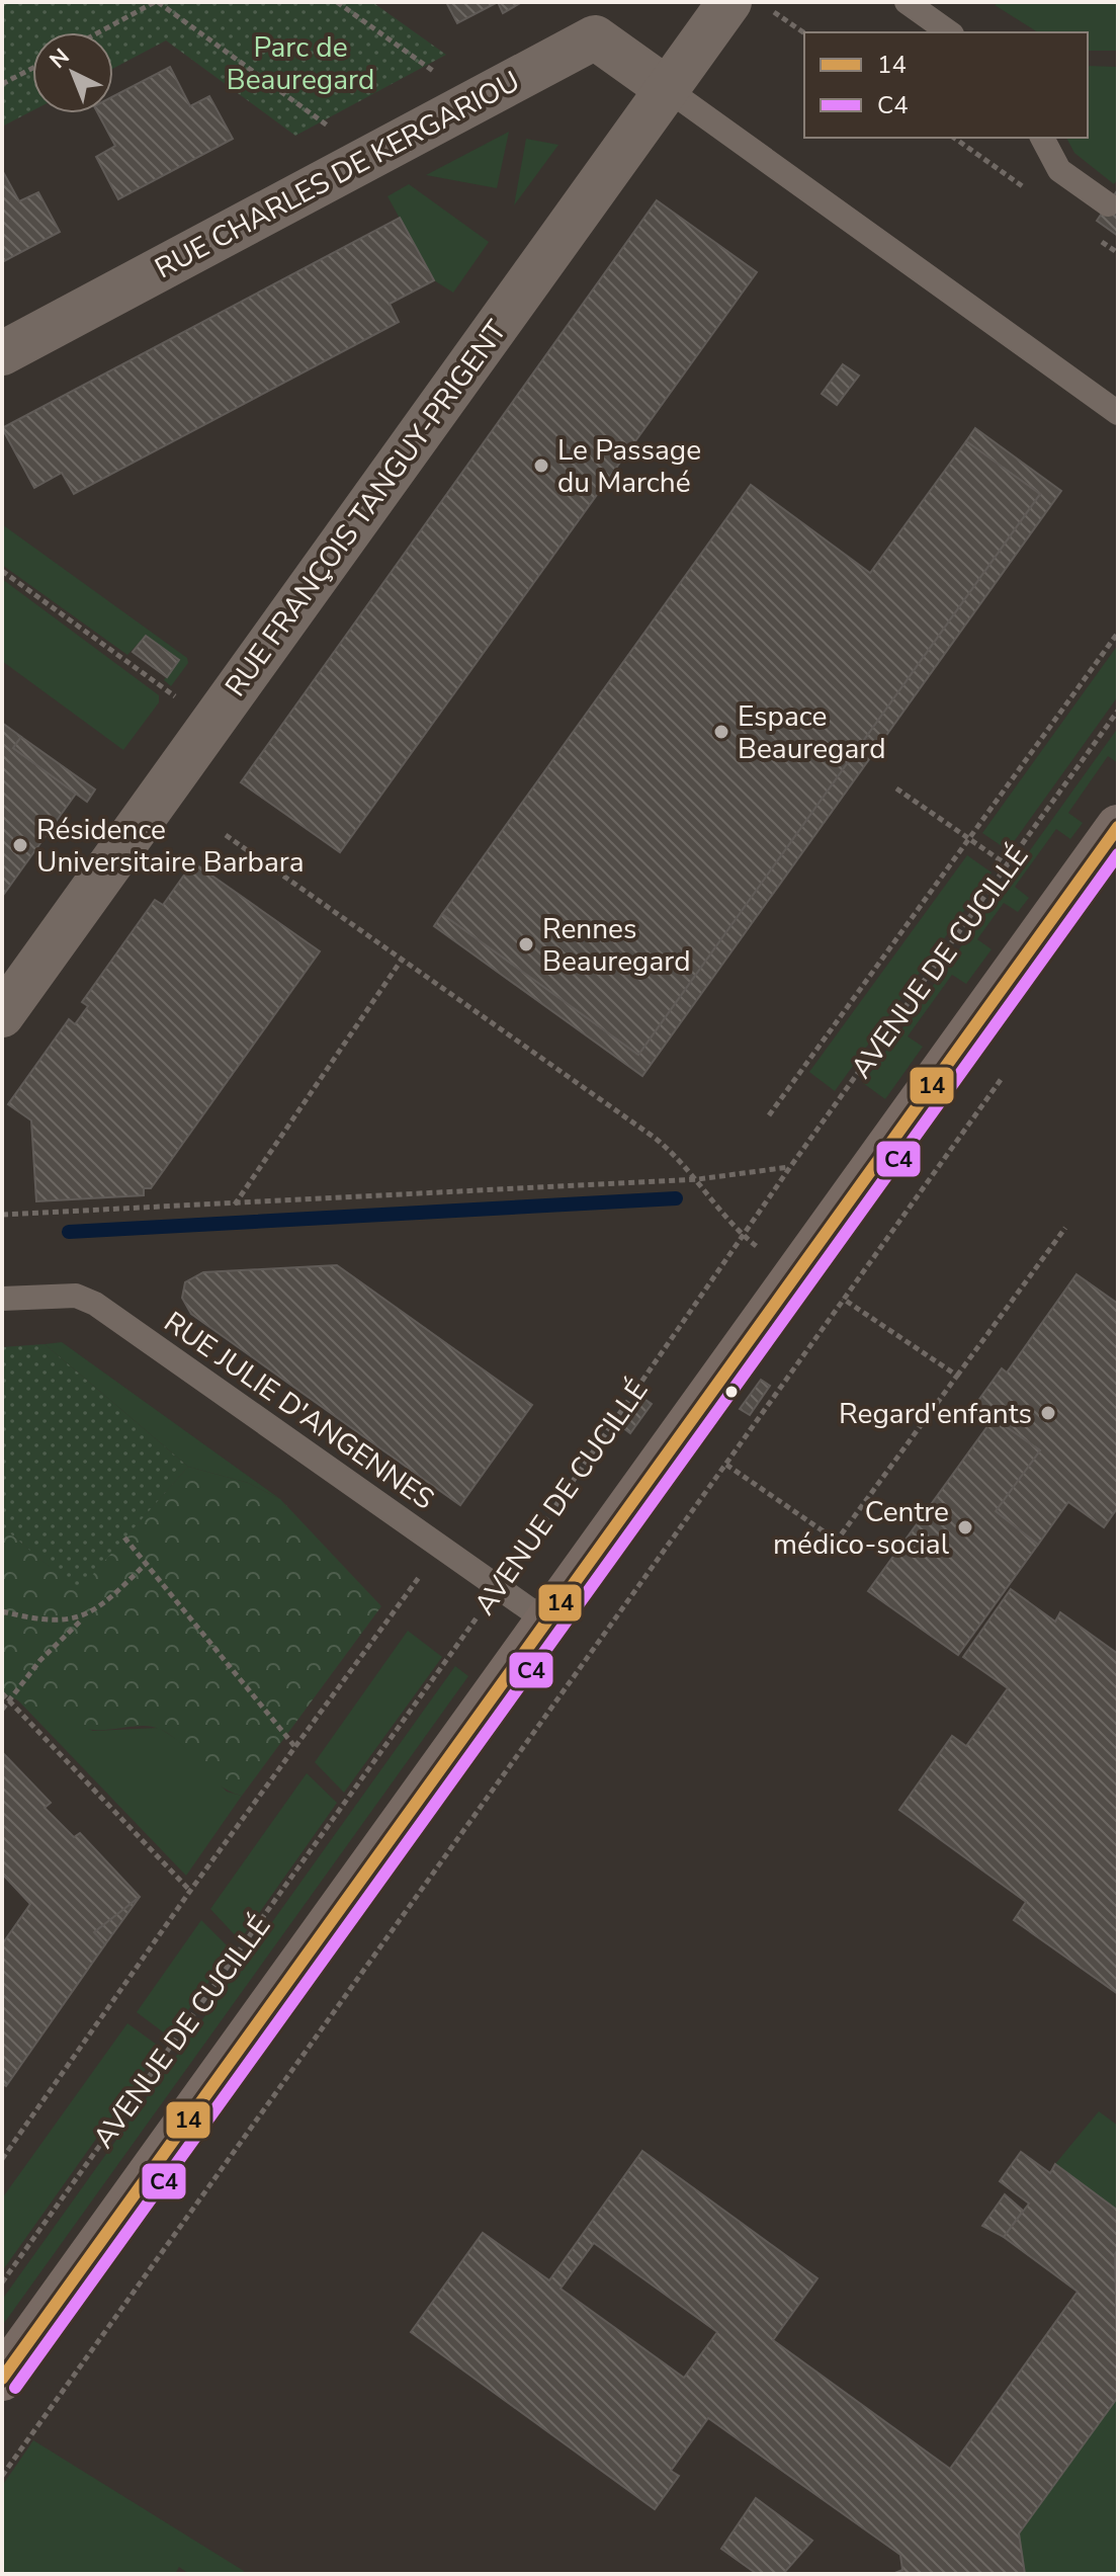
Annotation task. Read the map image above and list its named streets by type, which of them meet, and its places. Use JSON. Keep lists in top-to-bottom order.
{
  "streets": {
    "street": ["RUE CHARLES DE KERGARIOU", "RUE FRANÇOIS TANGUY-PRIGENT", "AVENUE DE CUCILLÉ"],
    "lane": ["RUE JULIE D'ANGENNES"]
  },
  "crossings": [
    ["RUE CHARLES DE KERGARIOU", "RUE FRANÇOIS TANGUY-PRIGENT"],
    ["AVENUE DE CUCILLÉ", "RUE JULIE D'ANGENNES"]
  ],
  "parks": ["Parc de Beauregard"],
  "places": [
    "Le Passage du Marché",
    "Espace Beauregard",
    "Résidence Universitaire Barbara",
    "Rennes Beauregard",
    "Regard'enfants",
    "Centre médico-social"
  ],
  "lines": ["transit line 14", "transit line C4"],
  "legend": ["14", "C4"],
  "north": "top left"
}
